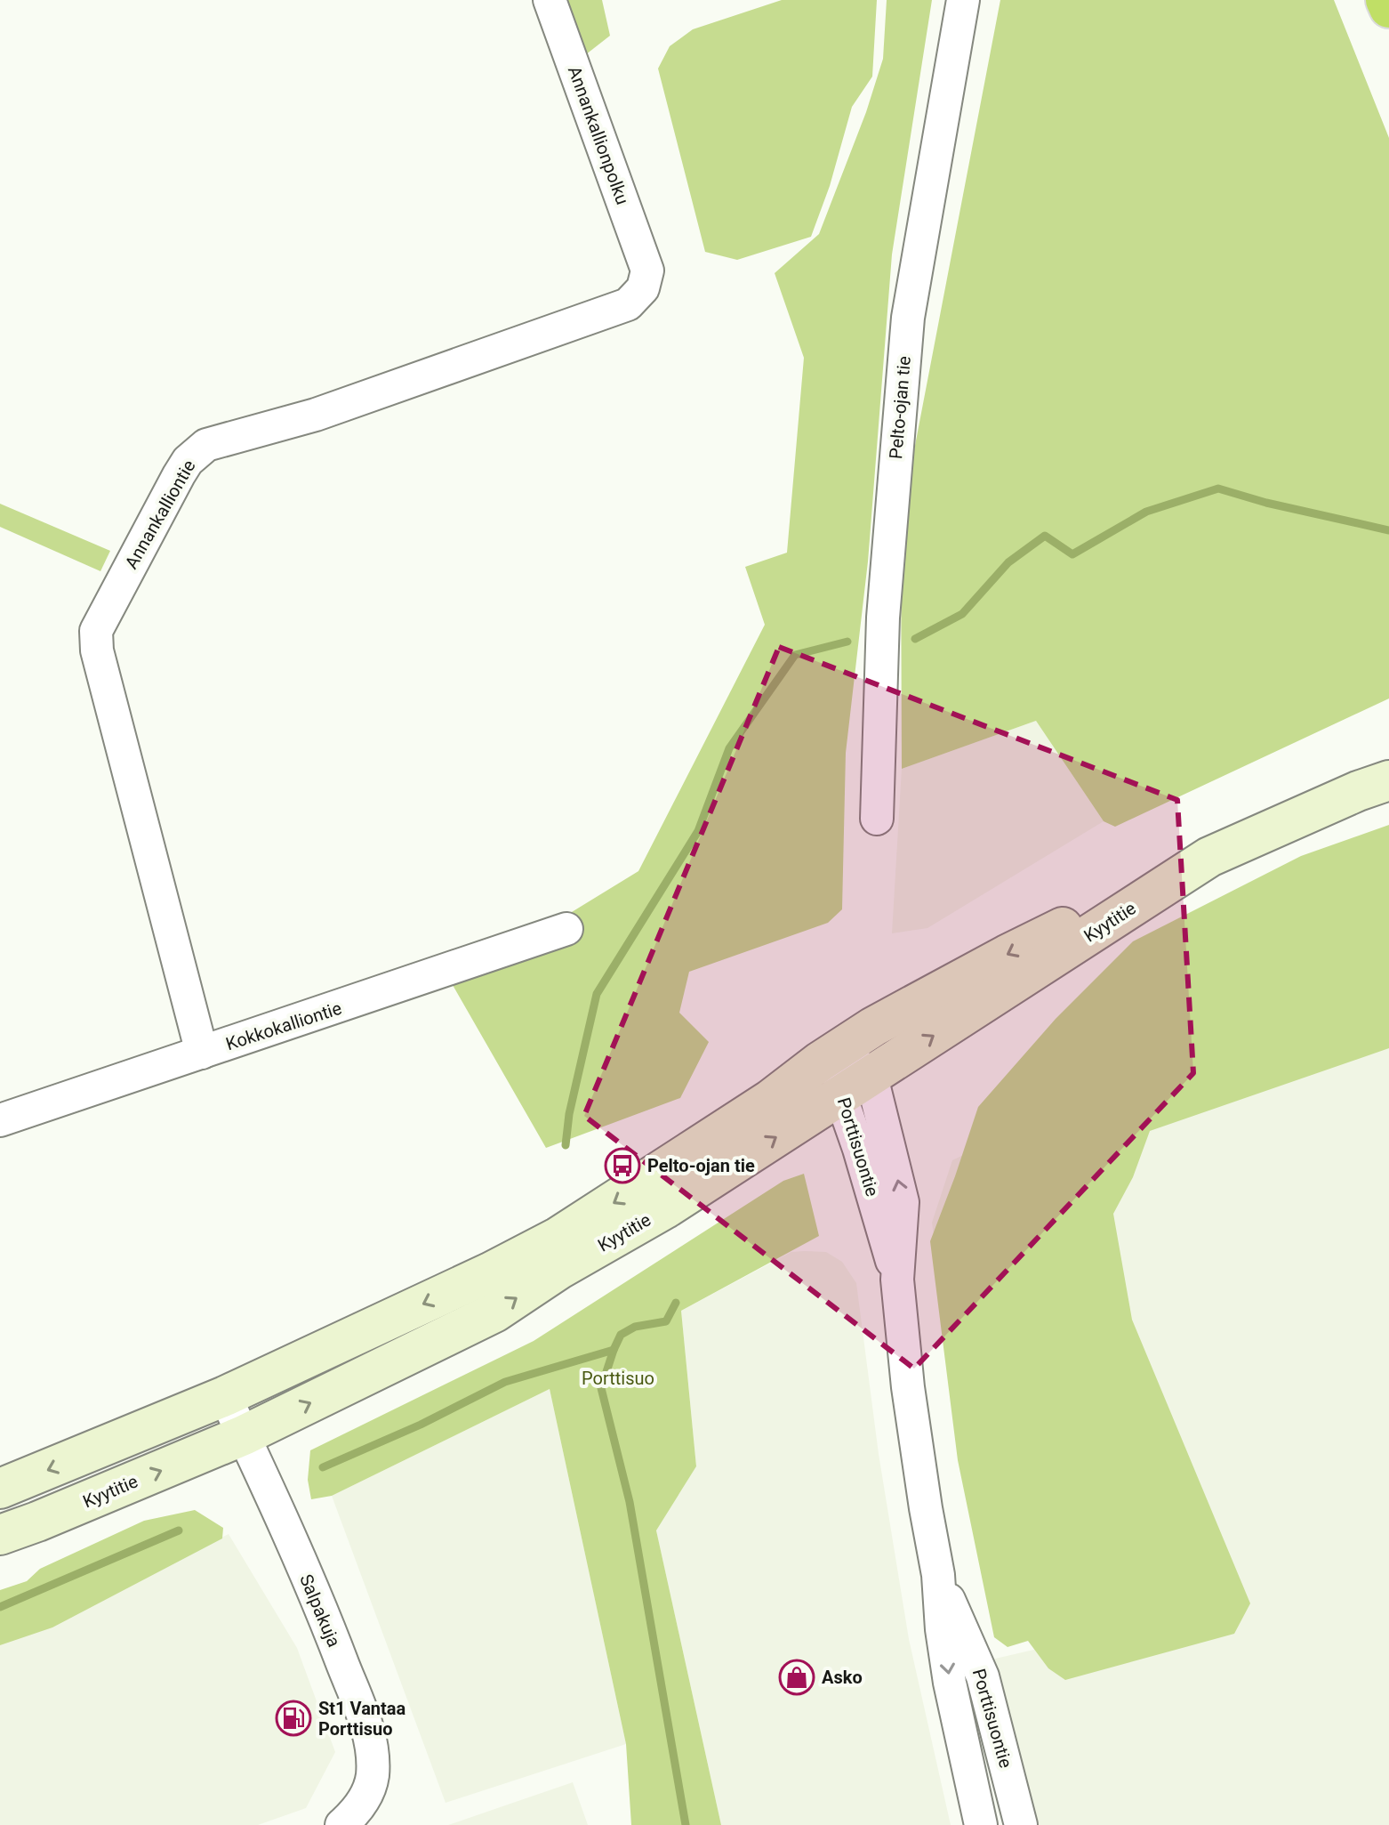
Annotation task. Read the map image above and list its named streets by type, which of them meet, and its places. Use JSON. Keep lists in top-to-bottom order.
{
  "streets": {
    "main road": ["Kyytitie"],
    "street": [
      "Annankallionpolku",
      "Pelto-ojan tie",
      "Annankalliontie",
      "Kokkokalliontie",
      "Porttisuontie",
      "Salpakuja"
    ]
  },
  "crossings": [
    ["Annankallionpolku", "Annankalliontie"],
    ["Annankalliontie", "Kokkokalliontie"],
    ["Kyytitie", "Porttisuontie"],
    ["Kyytitie", "Salpakuja"]
  ],
  "parks": ["Porttisuo"],
  "places": {
    "bus stop": ["Pelto-ojan tie"],
    "shop": ["Asko"],
    "fuel station": ["St1 Vantaa Porttisuo"]
  }
}
